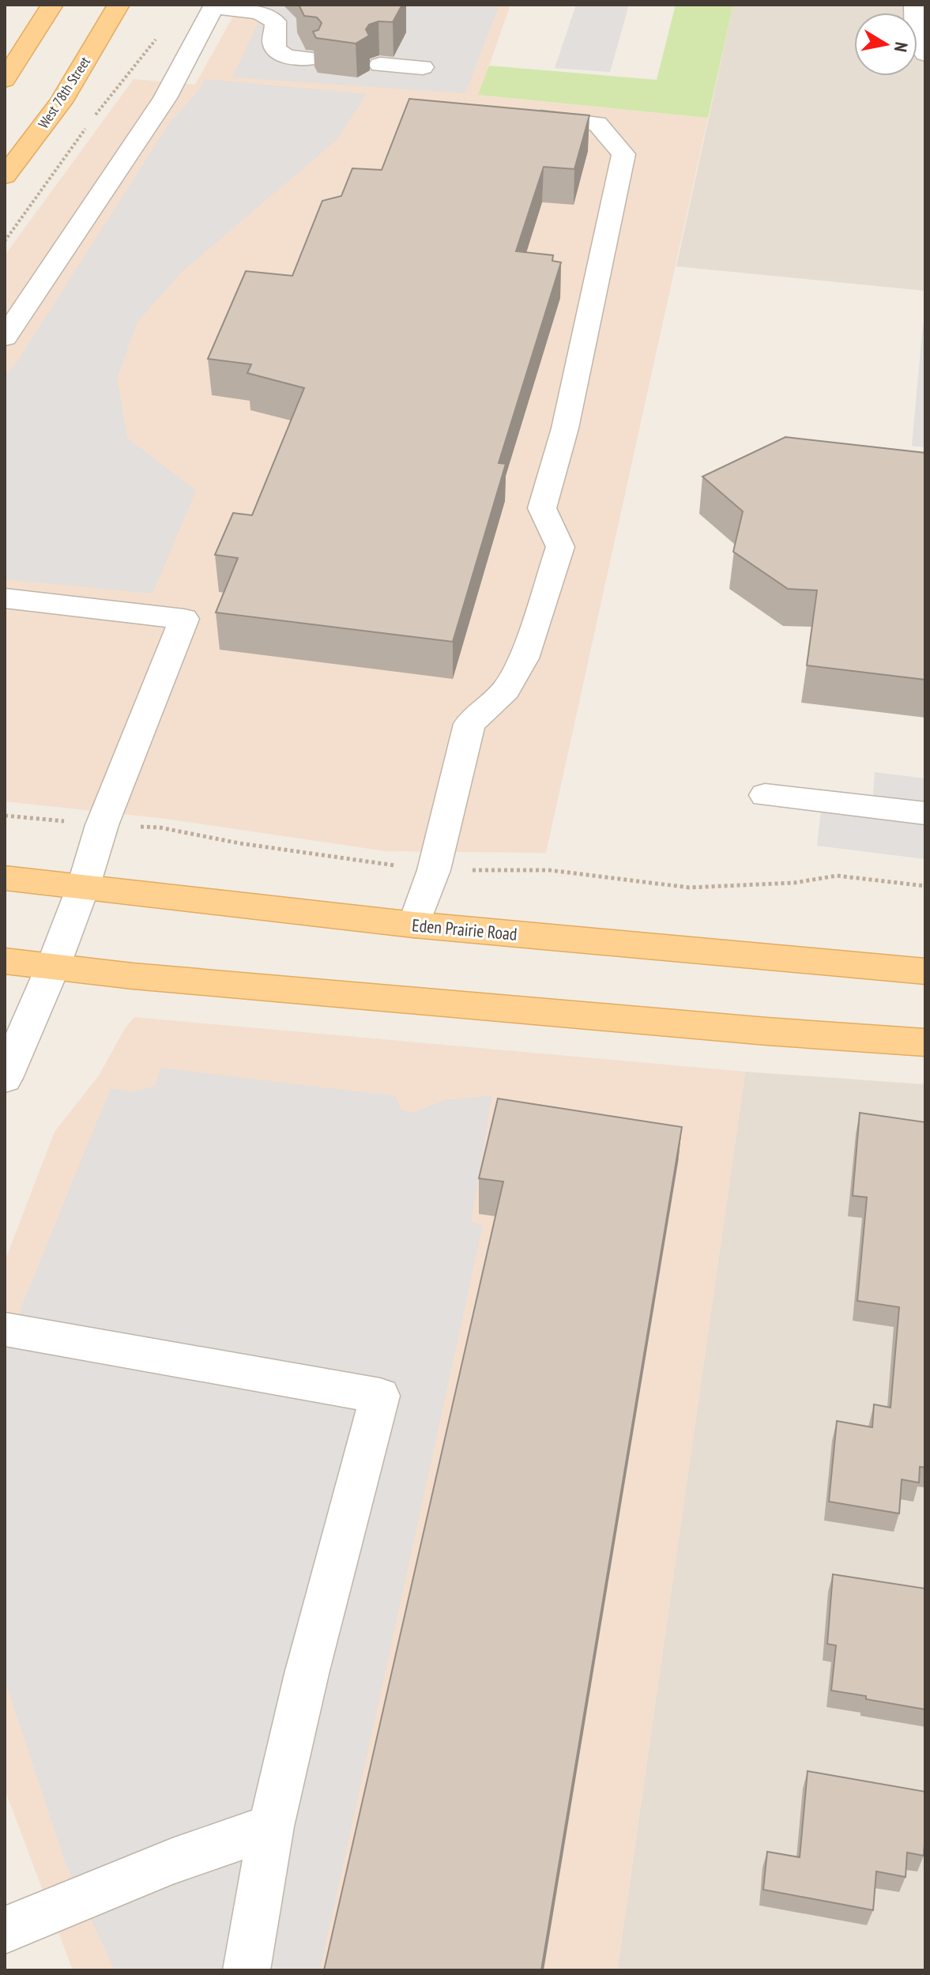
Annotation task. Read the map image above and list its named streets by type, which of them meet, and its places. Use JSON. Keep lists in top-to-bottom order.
{
  "streets": {
    "main road": ["West 78th Street", "Eden Prairie Road"]
  },
  "north": "right"
}
